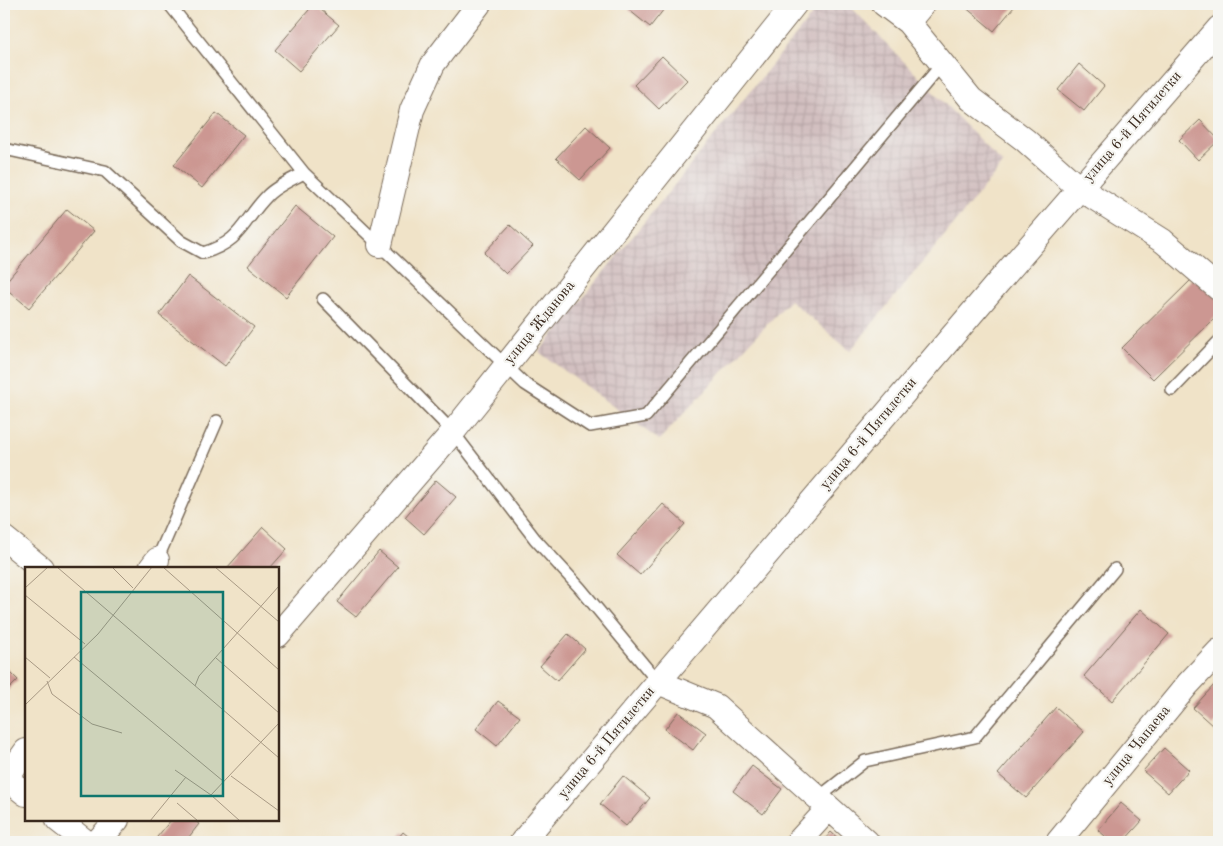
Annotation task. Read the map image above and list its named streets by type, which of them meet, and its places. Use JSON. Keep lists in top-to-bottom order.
{
  "streets": {
    "street": ["улица 6-й Пятилетки", "улица Жданова", "улица Чапаева"]
  }
}
